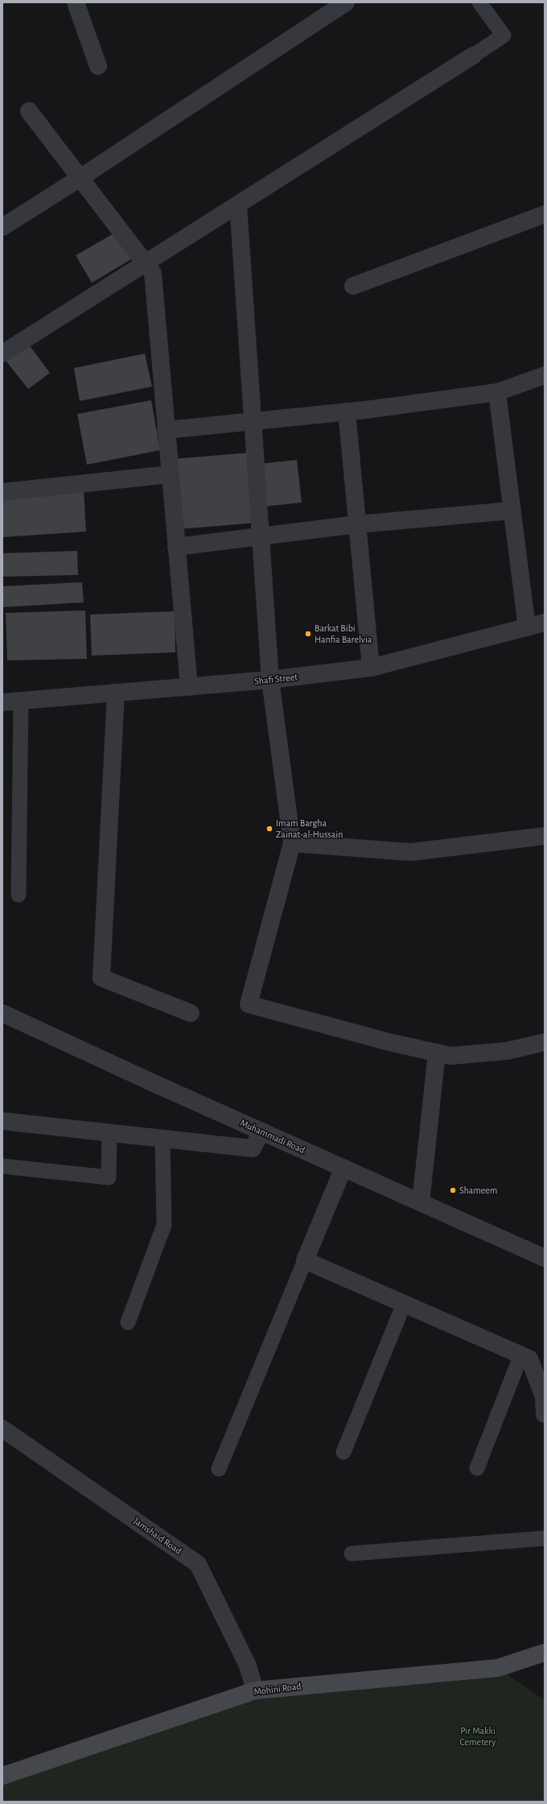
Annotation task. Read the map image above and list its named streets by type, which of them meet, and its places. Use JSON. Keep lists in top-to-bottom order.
{
  "streets": {
    "main road": ["Mohini Road"],
    "street": ["Shafi Street", "Muhammadi Road", "Jamshaid Road"]
  },
  "crossings": [
    ["Jamshaid Road", "Mohini Road"]
  ],
  "parks": ["Pir Makki Cemetery"],
  "places": ["Barkat Bibi Hanfia Barelvia", "Imam Bargha Zainat-al-Hussain", "Shameem"]
}
